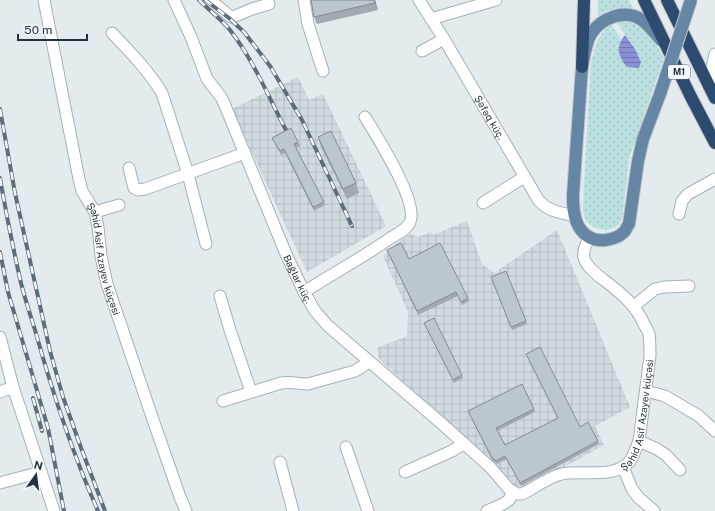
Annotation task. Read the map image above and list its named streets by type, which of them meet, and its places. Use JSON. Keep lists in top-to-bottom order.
{
  "streets": {
    "highway": ["M1"],
    "street": ["Şəfəq küç.", "Şəhid Asif Azayev küçəsi", "Bağlar küç."]
  },
  "crossings": [
    ["Şəhid Asif Azayev küçəsi", "Bağlar küç."]
  ],
  "scale_bar": "50 m",
  "north": "top"
}
